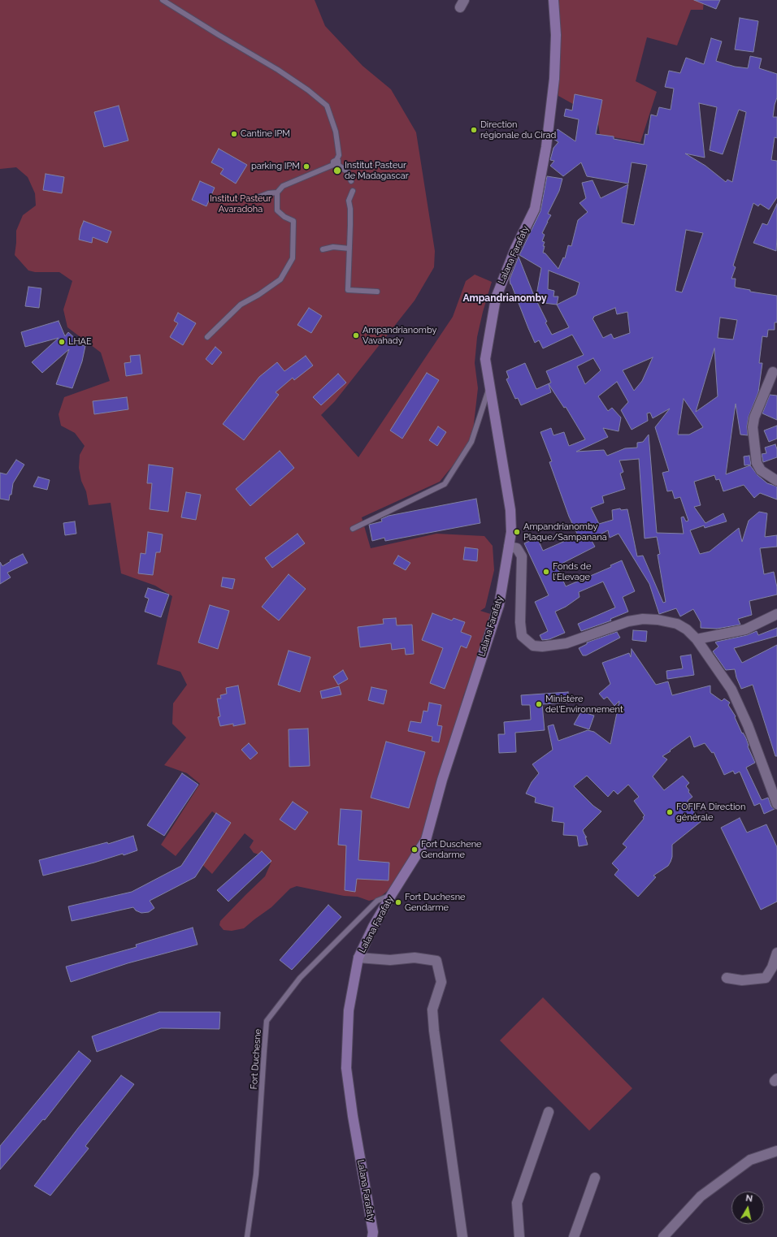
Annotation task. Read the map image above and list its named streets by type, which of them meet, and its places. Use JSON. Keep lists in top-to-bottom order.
{
  "streets": {
    "main road": ["Lalana Farafaty"],
    "lane": ["Fort Duchesne"]
  },
  "crossings": [
    ["Lalana Farafaty", "Fort Duchesne"]
  ],
  "districts": ["Ampandrianomby"],
  "parks": ["Institut Pasteur Avaradoha"],
  "places": [
    "Direction régionale du Cirad",
    "Cantine IPM",
    "parking IPM",
    "Institut Pasteur de Madagascar",
    "Ampandrianomby Vavahady",
    "LHAE",
    "Ampandrianomby Plaque/Sampanana",
    "Fonds de l'Elevage",
    "Ministère del'Environnement",
    "FOFIFA Direction générale",
    "Fort Duschene Gendarme",
    "Fort Duchesne Gendarme"
  ],
  "north": "top"
}
